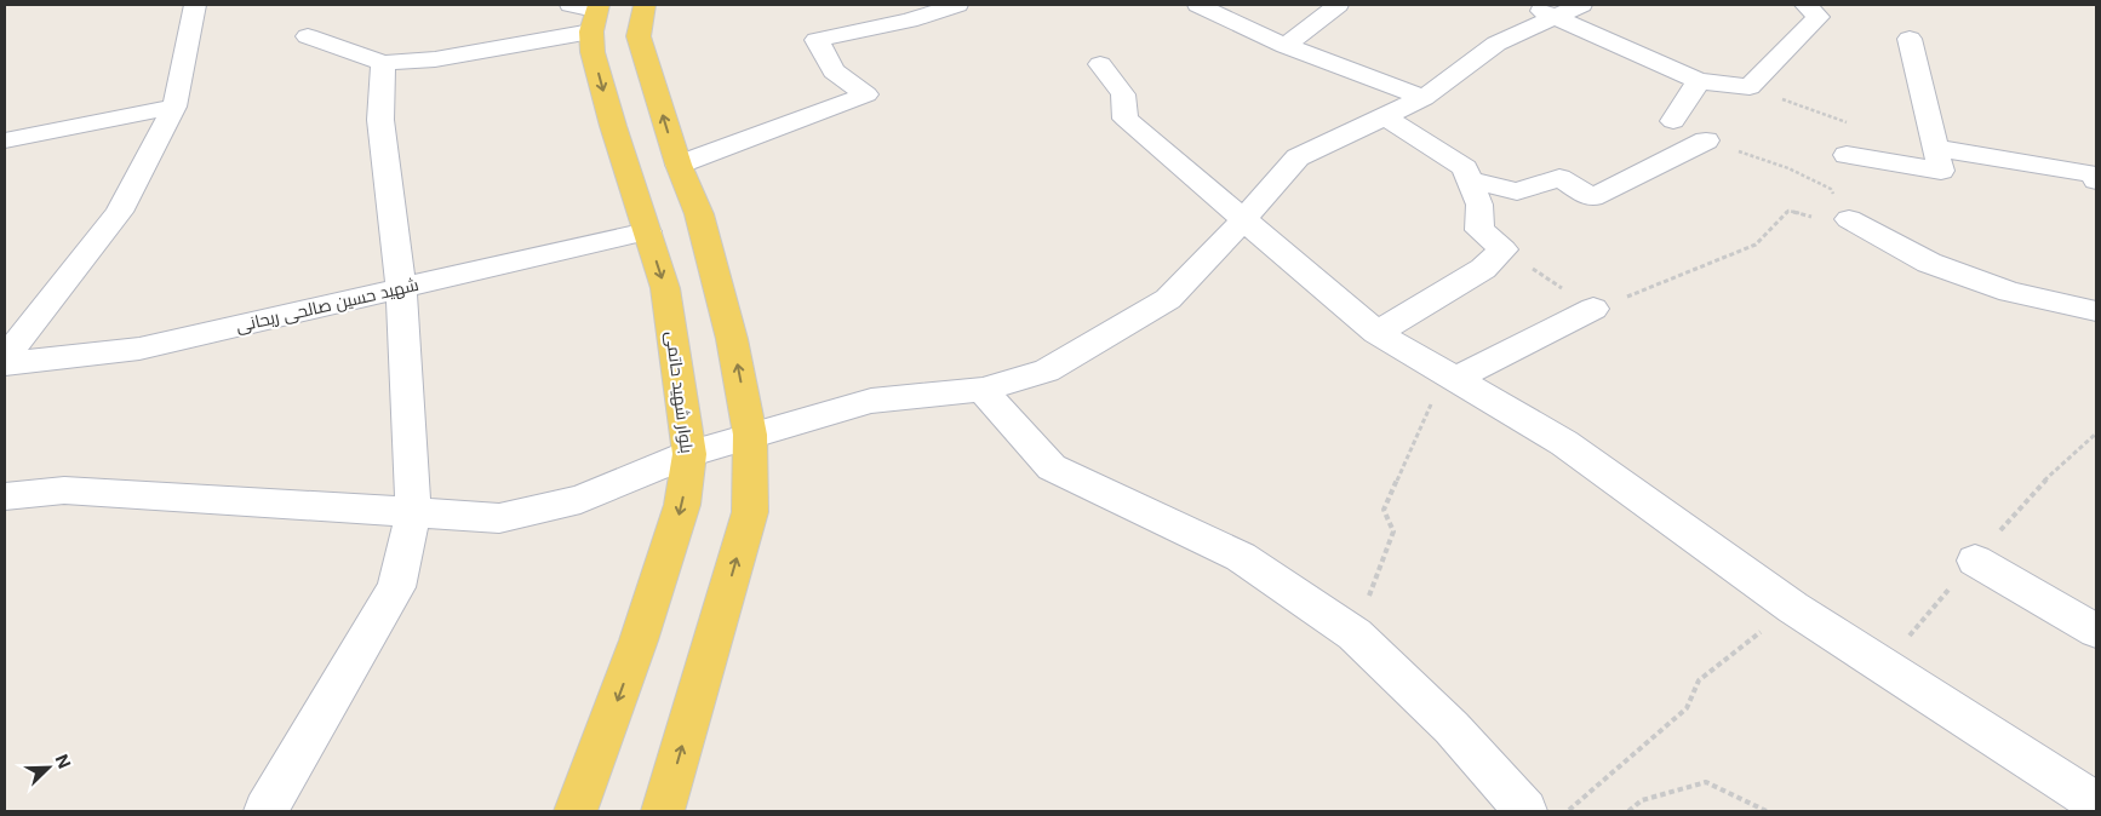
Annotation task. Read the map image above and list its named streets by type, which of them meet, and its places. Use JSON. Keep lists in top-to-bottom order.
{
  "streets": {
    "main road": ["بلوار شهید حاتمی"],
    "street": ["شهید حسین صالحی ریحانی"]
  },
  "crossings": [
    ["شهید حسین صالحی ریحانی", "بلوار شهید حاتمی"]
  ],
  "north": "top right"
}
